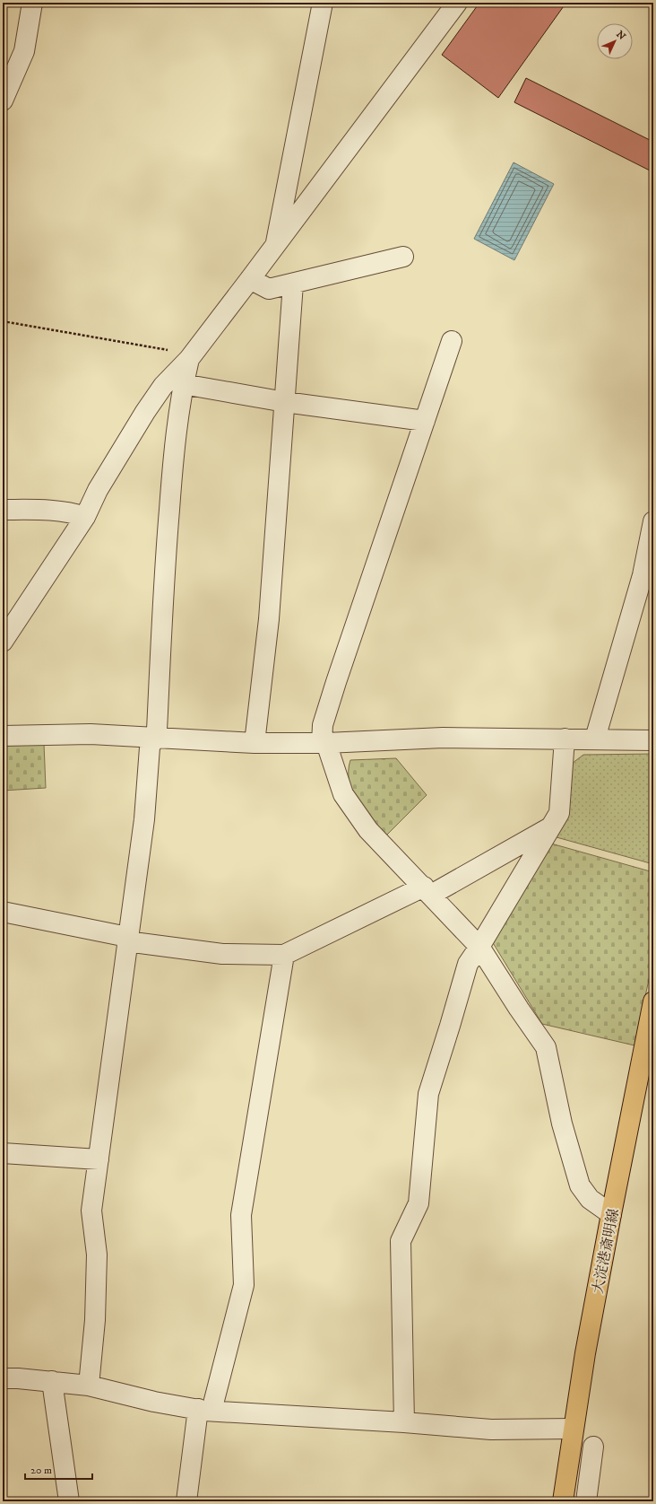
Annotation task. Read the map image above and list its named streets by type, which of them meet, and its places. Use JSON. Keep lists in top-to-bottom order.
{
  "streets": {
    "main road": ["大淀港斎明線"]
  },
  "scale_bar": "20 m",
  "north": "top right"
}
